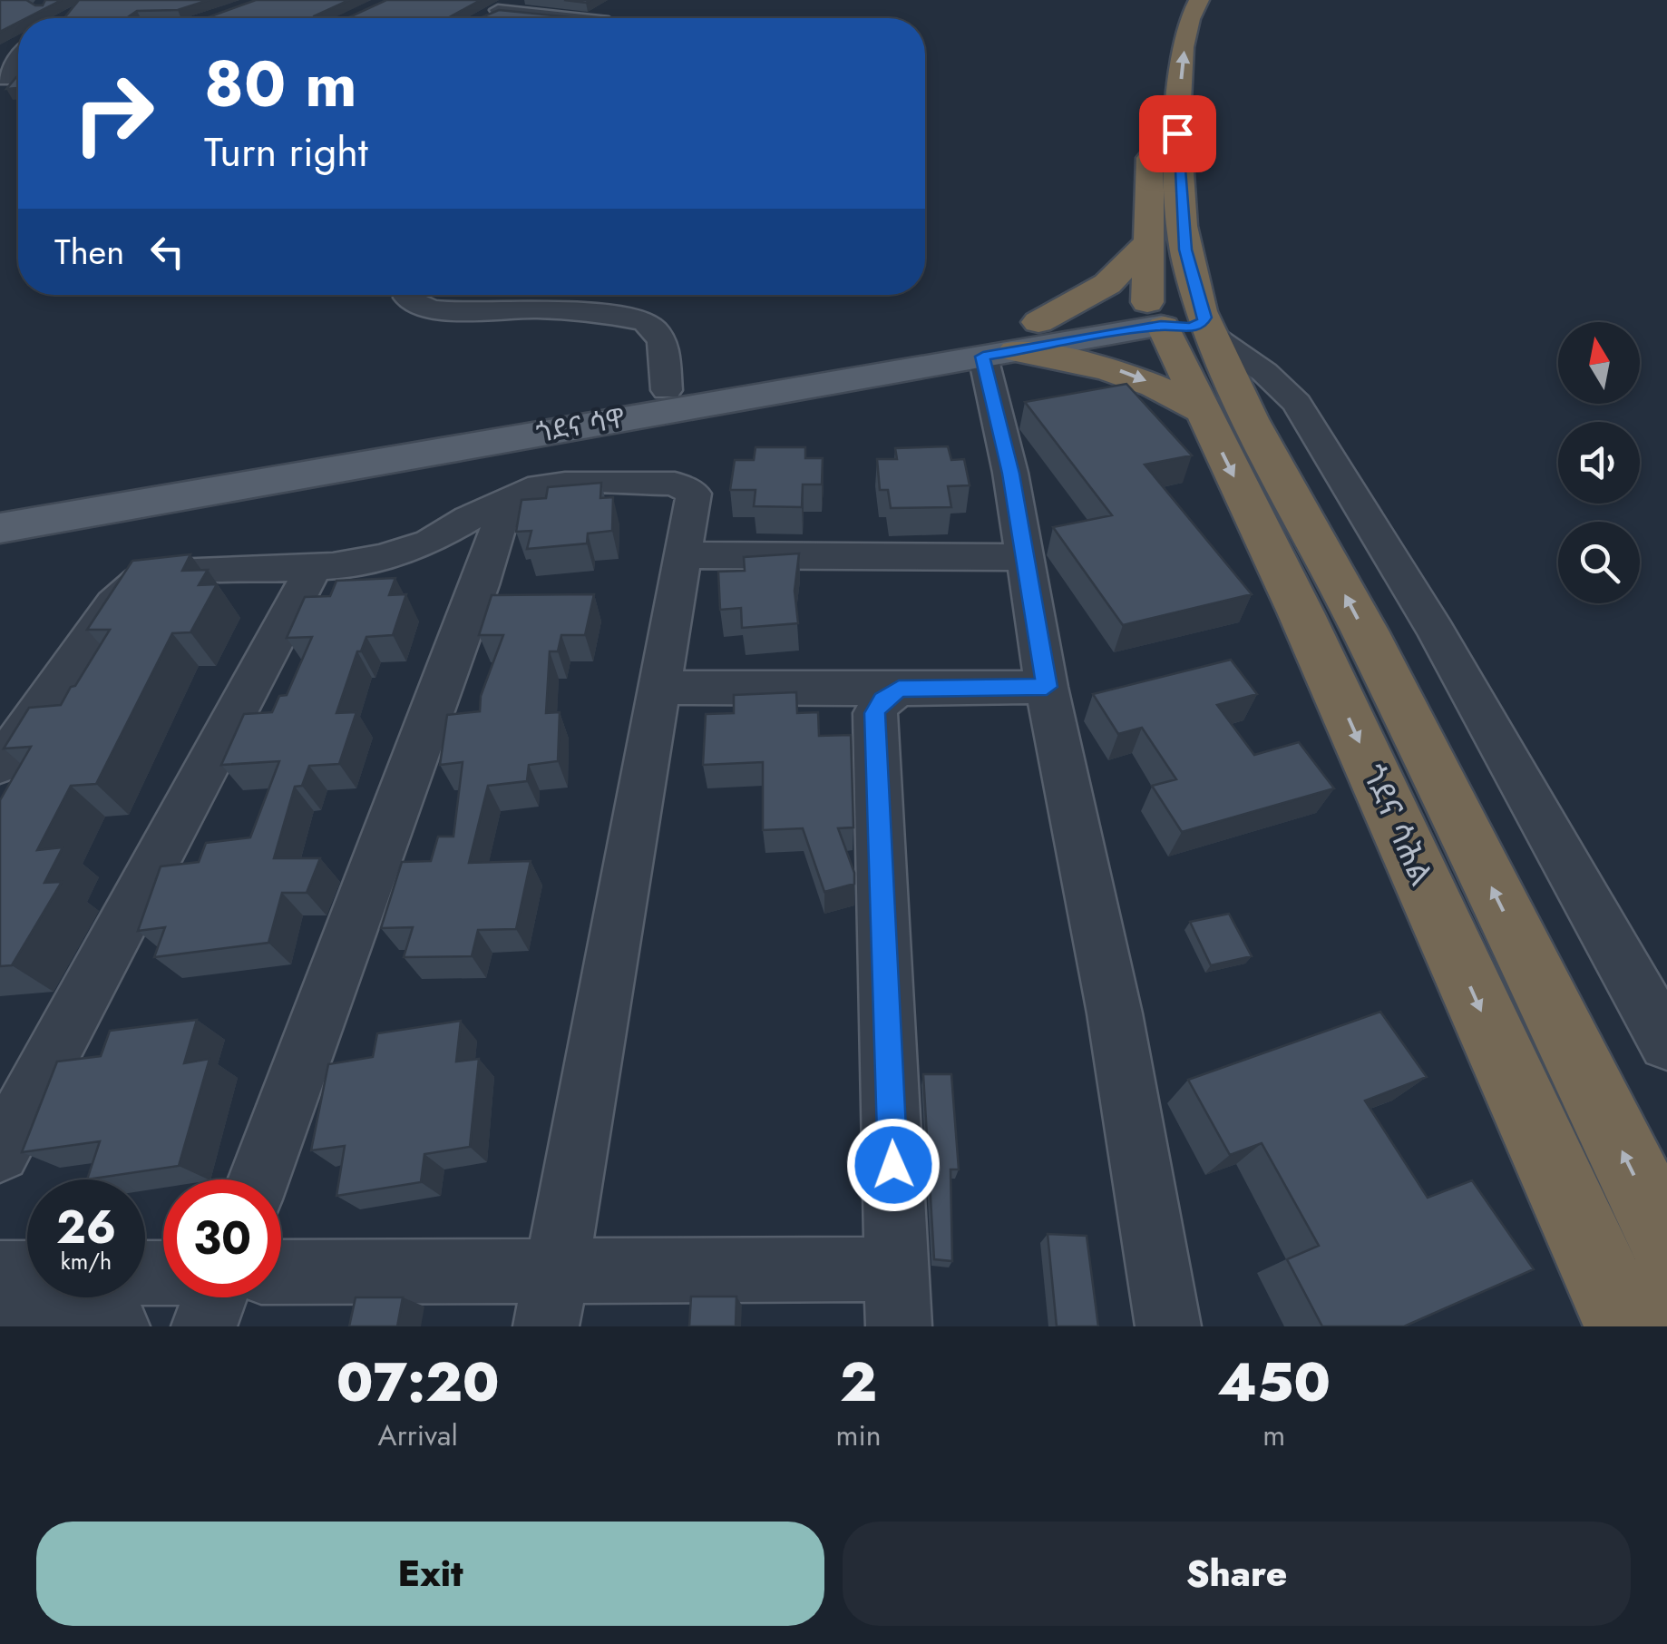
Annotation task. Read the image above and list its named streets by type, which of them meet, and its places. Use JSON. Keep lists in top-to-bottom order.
{
  "streets": {
    "highway": ["ጎደና ሳሕል"],
    "main road": ["ጎደና ሳዋ"]
  },
  "crossings": [
    ["ጎደና ሳዋ", "ጎደና ሳሕል"]
  ],
  "north": "top",
  "page": {
    "turn": ["80 m", "Turn right"],
    "then": "Then",
    "speed": "26 km/h",
    "limit": "30",
    "eta": [
      "07:20",
      "Arrival",
      "2",
      "min",
      "450",
      "m"
    ],
    "buttons": ["Exit", "Share"]
  }
}
